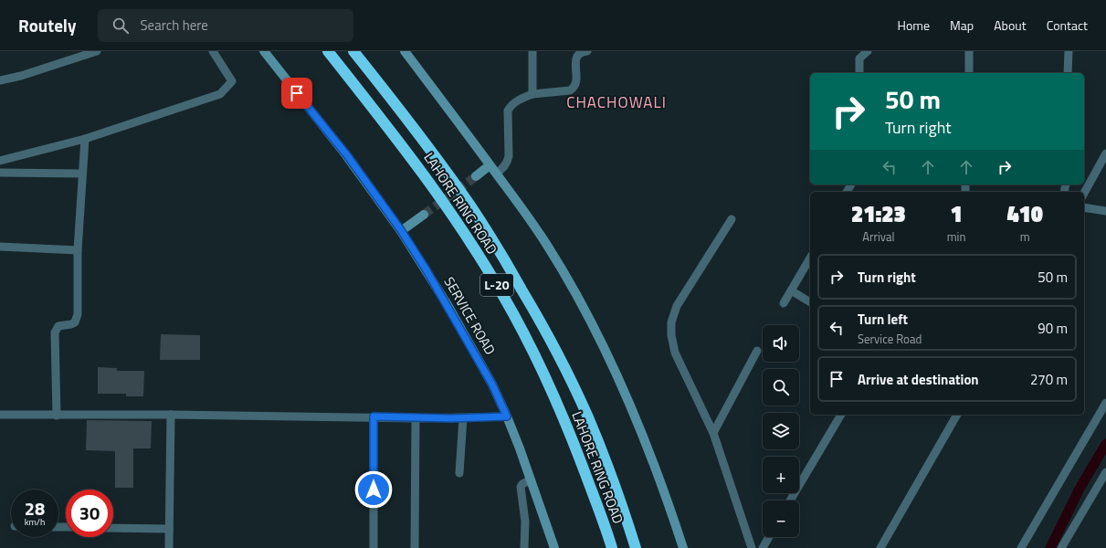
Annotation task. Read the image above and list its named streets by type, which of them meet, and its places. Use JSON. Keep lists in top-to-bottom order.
{
  "streets": {
    "highway": ["LAHORE RING ROAD", "L-20"],
    "street": ["SERVICE ROAD"]
  },
  "districts": ["CHACHOWALI"],
  "page": {
    "header": "Routely",
    "search": "Search here",
    "nav": [
      "Home",
      "Map",
      "About",
      "Contact"
    ],
    "turn": ["50 m", "Turn right"],
    "eta": [
      "21:23",
      "Arrival",
      "1",
      "min",
      "410",
      "m"
    ],
    "list": [
      {
        "name": "Turn right",
        "value": "50 m"
      },
      {
        "name": "Turn left",
        "note": "Service Road",
        "value": "90 m"
      },
      {
        "name": "Arrive at destination",
        "value": "270 m"
      }
    ],
    "map_buttons": ["+", "−"],
    "speed": "28 km/h",
    "limit": "30"
  }
}
